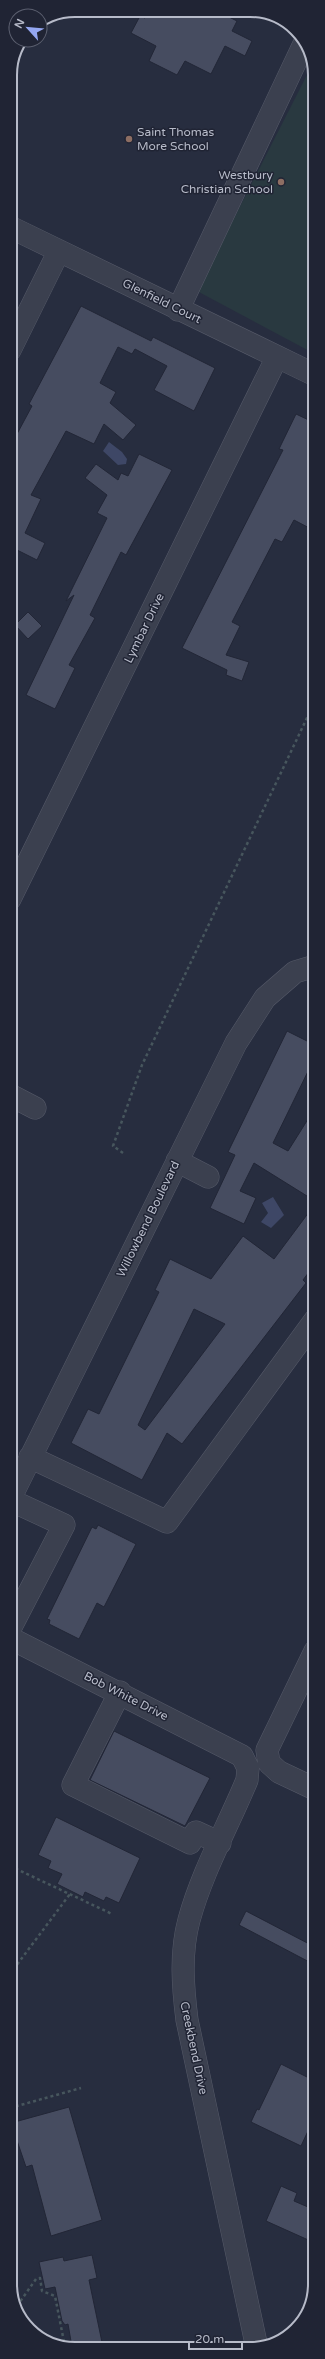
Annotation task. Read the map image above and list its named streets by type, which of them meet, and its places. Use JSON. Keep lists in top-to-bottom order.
{
  "streets": {
    "street": [
      "Glenfield Court",
      "Lymbar Drive",
      "Willowbend Boulevard",
      "Bob White Drive",
      "Creekbend Drive"
    ]
  },
  "crossings": [
    ["Glenfield Court", "Lymbar Drive"],
    ["Bob White Drive", "Creekbend Drive"]
  ],
  "places": ["Saint Thomas More School", "Westbury Christian School"],
  "scale_bar": "20 m",
  "north": "top left"
}
